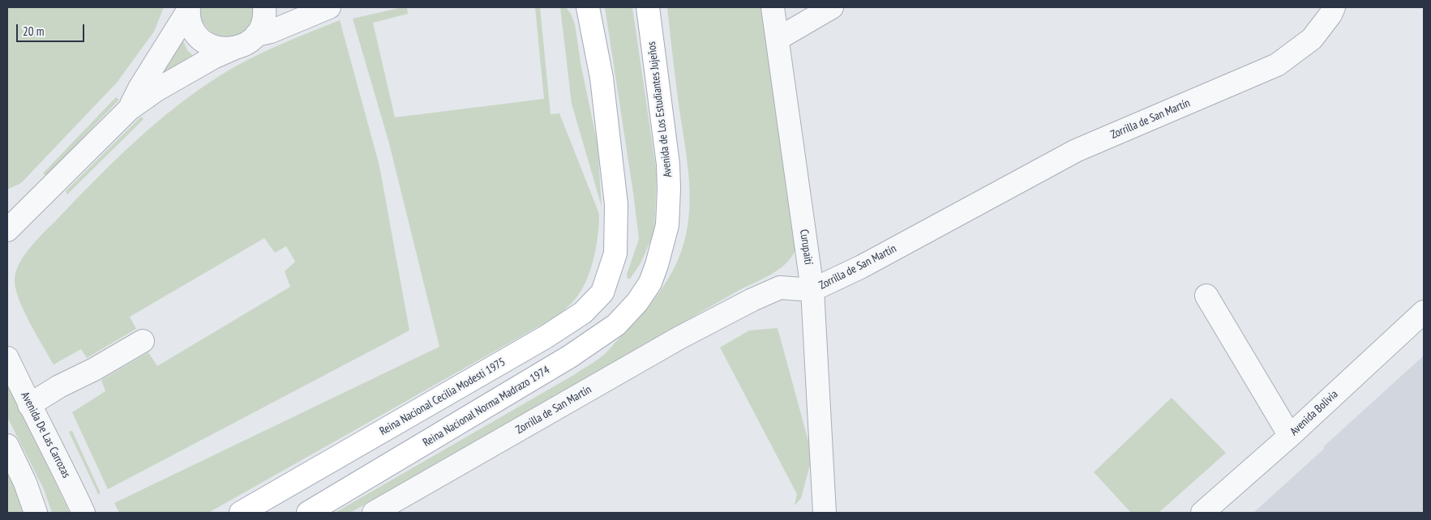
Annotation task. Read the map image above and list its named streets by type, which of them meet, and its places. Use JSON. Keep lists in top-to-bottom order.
{
  "streets": {
    "main road": ["Avenida de Los Estudiantes Jujeños", "Reina Nacional Cecilia Modesti 1975", "Reina Nacional Norma Madrazo 1974"],
    "street": [
      "Zorrilla de San Martín",
      "Curupaití",
      "Avenida Bolivia",
      "Avenida De Las Carrozas"
    ]
  },
  "crossings": [
    ["Avenida de Los Estudiantes Jujeños", "Reina Nacional Norma Madrazo 1974"],
    ["Zorrilla de San Martín", "Curupaití"]
  ],
  "scale_bar": "20 m"
}
